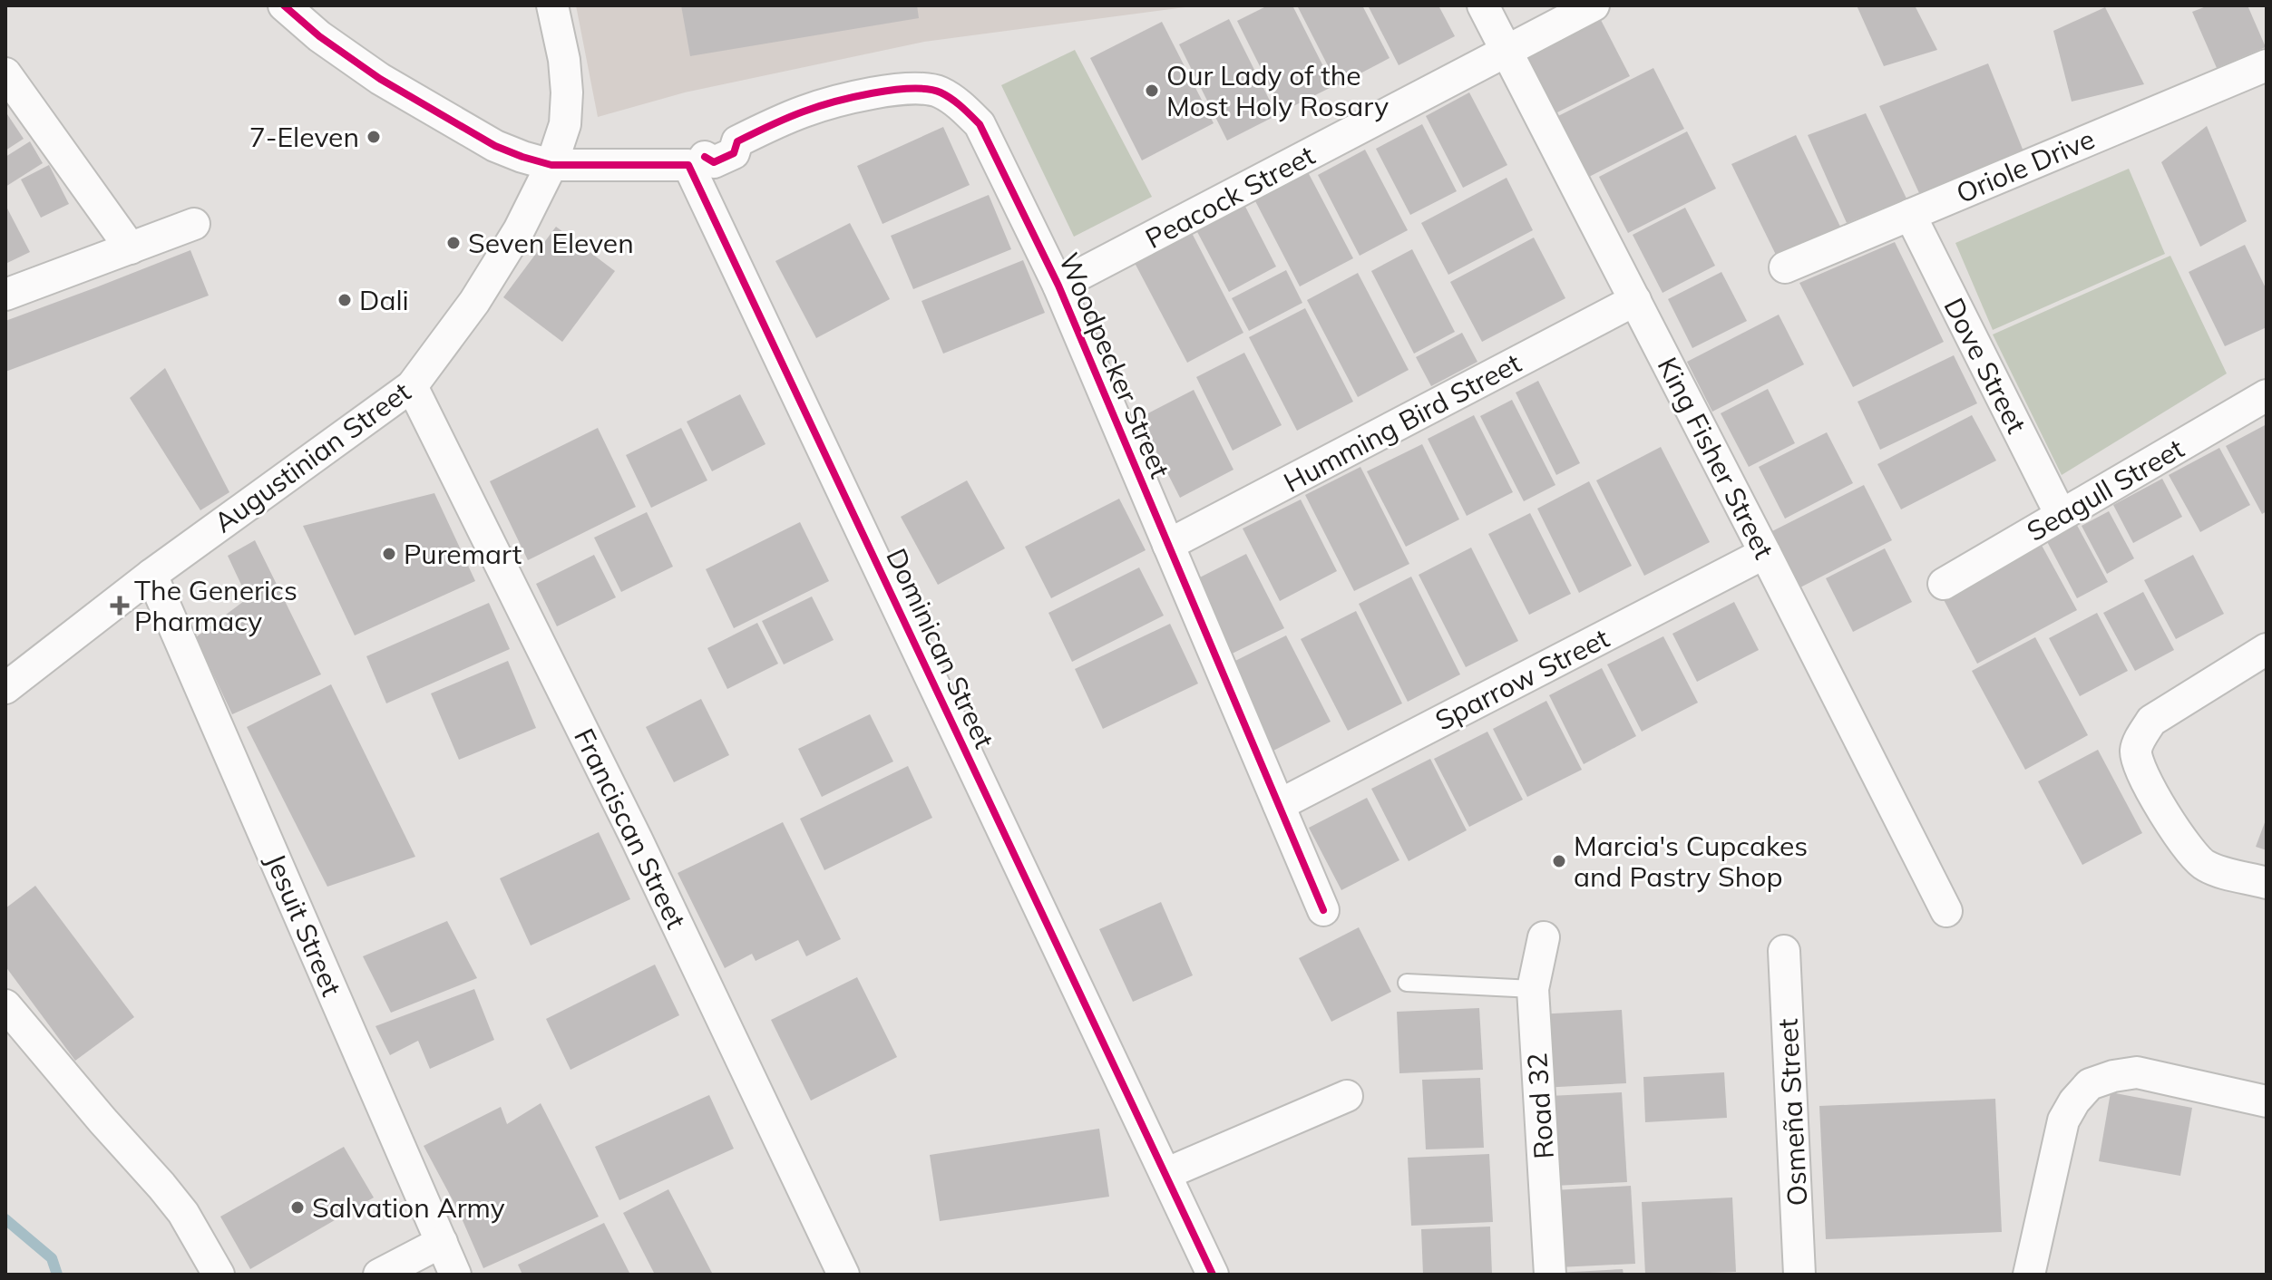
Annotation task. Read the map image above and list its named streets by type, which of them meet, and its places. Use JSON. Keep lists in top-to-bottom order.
{
  "streets": {
    "street": [
      "Oriole Drive",
      "Peacock Street",
      "Woodpecker Street",
      "Dove Street",
      "Humming Bird Street",
      "Augustinian Street",
      "King Fisher Street",
      "Seagull Street",
      "Dominican Street",
      "Sparrow Street",
      "Franciscan Street",
      "Jesuit Street",
      "Road 32",
      "Osmeña Street"
    ]
  },
  "crossings": [
    ["Oriole Drive", "Dove Street"],
    ["Peacock Street", "Woodpecker Street"],
    ["Peacock Street", "King Fisher Street"],
    ["Woodpecker Street", "Humming Bird Street"],
    ["Woodpecker Street", "Dominican Street"],
    ["Woodpecker Street", "Sparrow Street"],
    ["Dove Street", "Seagull Street"],
    ["Humming Bird Street", "King Fisher Street"],
    ["Augustinian Street", "Franciscan Street"],
    ["Augustinian Street", "Jesuit Street"],
    ["King Fisher Street", "Sparrow Street"]
  ],
  "places": {
    "other": [
      "Our Lady of the Most Holy Rosary",
      "7-Eleven",
      "Seven Eleven",
      "Dali",
      "Puremart",
      "Marcia's Cupcakes and Pastry Shop",
      "Salvation Army"
    ],
    "health": ["The Generics Pharmacy"]
  }
}
